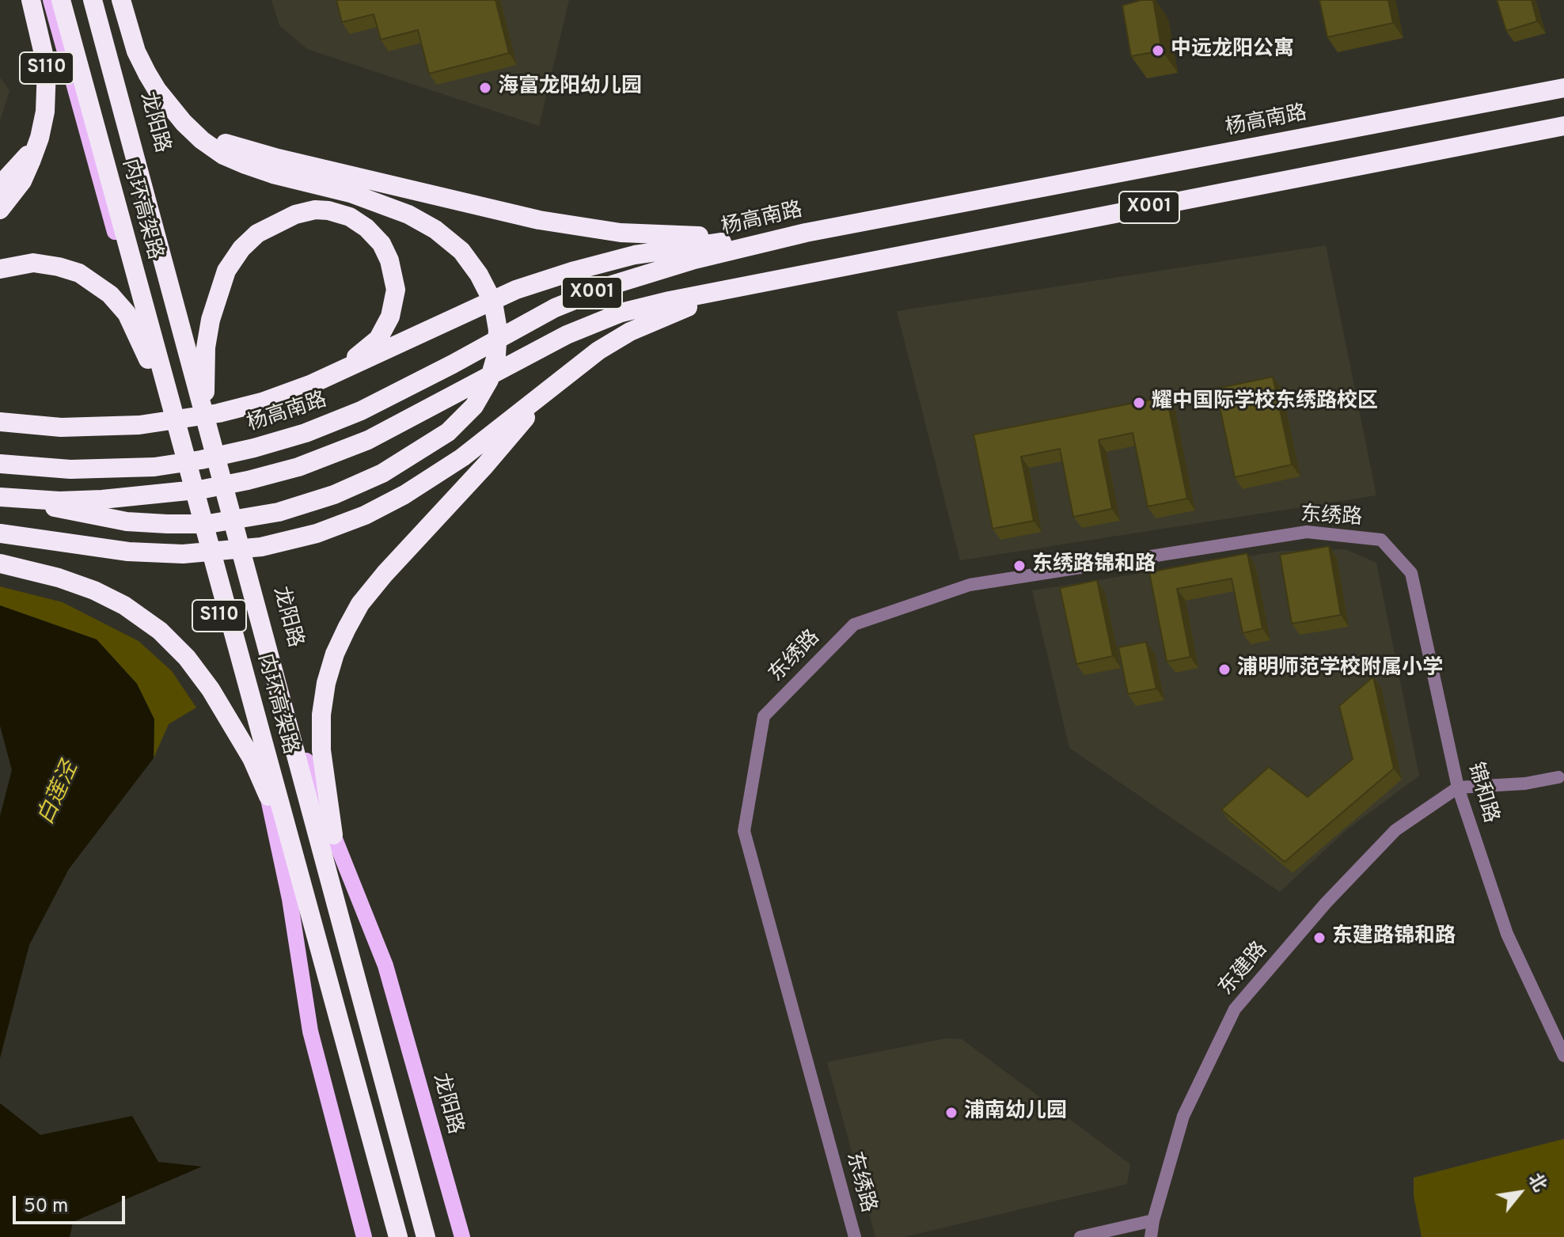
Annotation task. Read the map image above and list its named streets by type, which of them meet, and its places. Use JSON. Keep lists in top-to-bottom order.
{
  "streets": {
    "highway": [
      "S110",
      "杨高南路",
      "X001",
      "内环高架路"
    ],
    "main road": ["龙阳路"],
    "street": ["东绣路", "锦和路", "东建路"]
  },
  "crossings": [
    ["东绣路", "锦和路"],
    ["锦和路", "东建路"]
  ],
  "water": ["白莲泾"],
  "places": [
    "中远龙阳公寓",
    "海富龙阳幼儿园",
    "耀中国际学校东绣路校区",
    "东绣路锦和路",
    "浦明师范学校附属小学",
    "东建路锦和路",
    "浦南幼儿园"
  ],
  "scale_bar": "50 m",
  "north": "top right"
}
